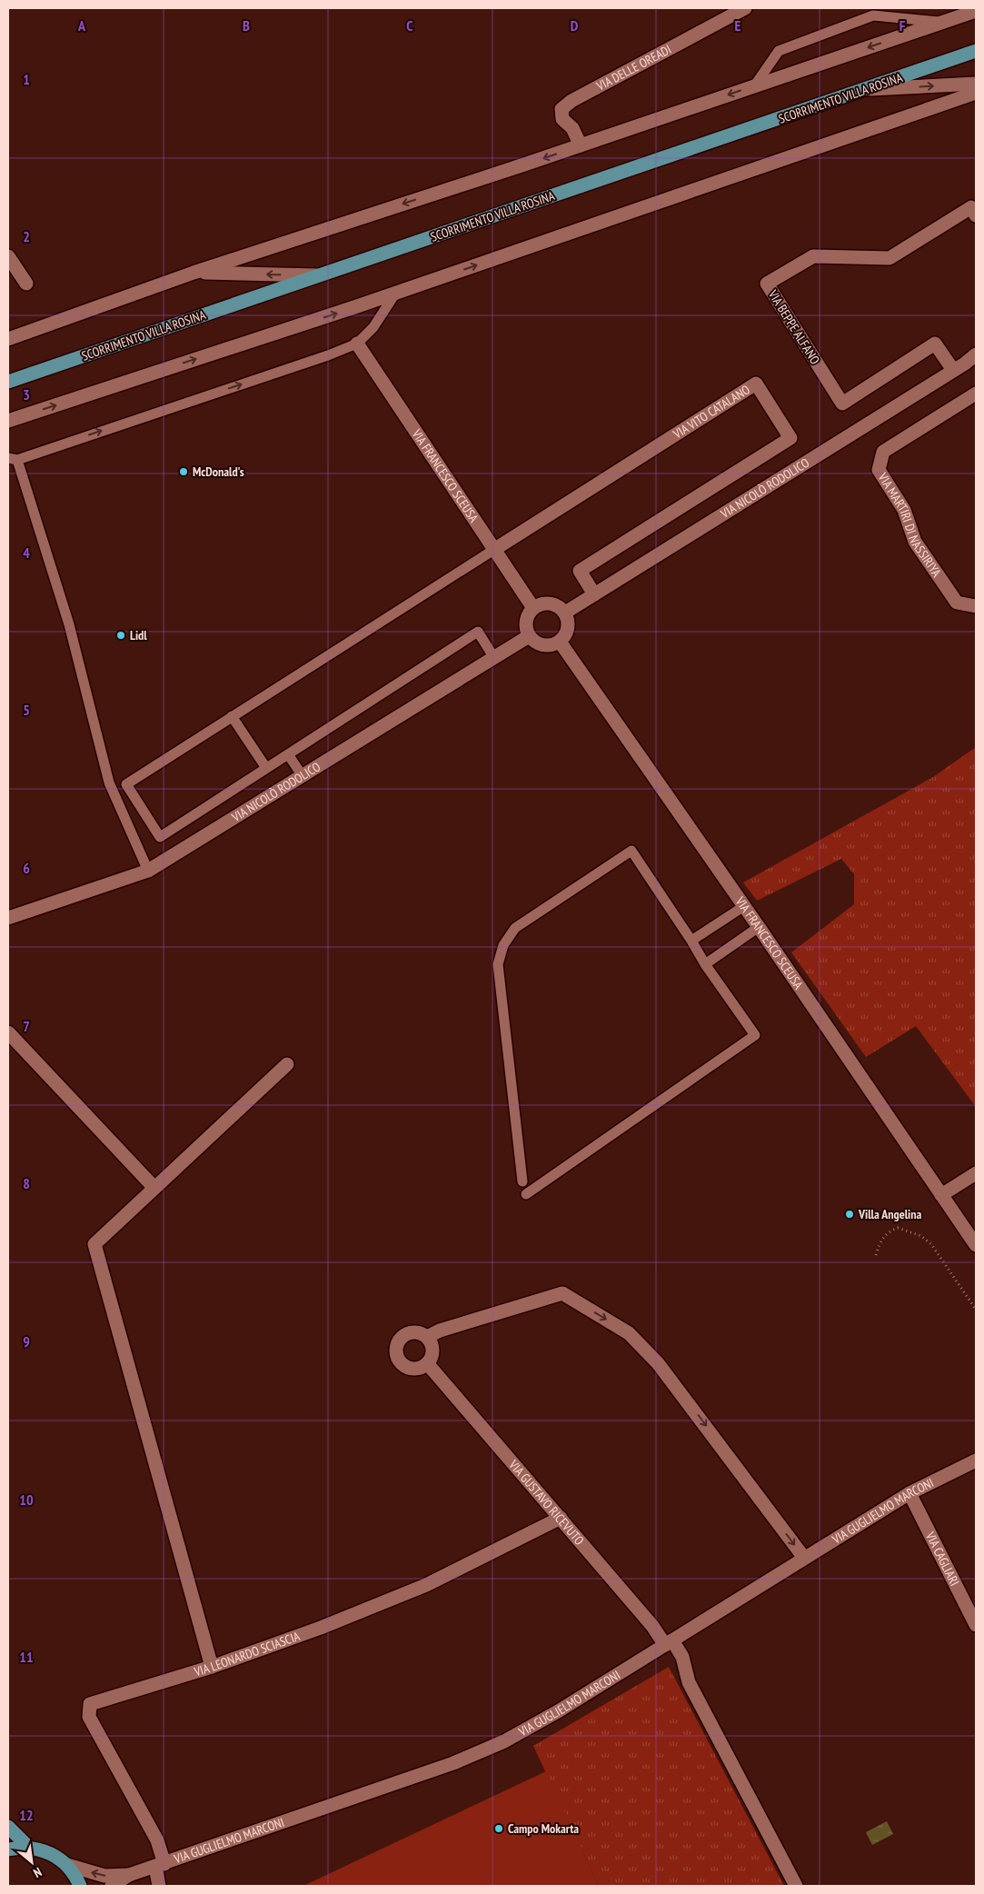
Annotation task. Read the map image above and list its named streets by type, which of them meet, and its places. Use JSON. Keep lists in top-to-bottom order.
{
  "streets": {
    "main road": ["SCORRIMENTO VILLA ROSINA"],
    "street": [
      "VIA DELLE OREADI",
      "VIA BEPPE ALFANO",
      "VIA VITO CATALANO",
      "VIA FRANCESCO SCEUSA",
      "VIA NICOLÒ RODOLICO",
      "VIA MARTIRI DI NASSIRIYA",
      "VIA GUSTAVO RICEVUTO",
      "VIA GUGLIELMO MARCONI",
      "VIA CAGLIARI",
      "VIA LEONARDO SCIASCIA"
    ]
  },
  "crossings": [
    ["VIA BEPPE ALFANO", "VIA NICOLÒ RODOLICO"],
    ["VIA VITO CATALANO", "VIA FRANCESCO SCEUSA"],
    ["VIA VITO CATALANO", "VIA NICOLÒ RODOLICO"],
    ["VIA FRANCESCO SCEUSA", "VIA NICOLÒ RODOLICO"],
    ["VIA GUSTAVO RICEVUTO", "VIA GUGLIELMO MARCONI"],
    ["VIA GUSTAVO RICEVUTO", "VIA LEONARDO SCIASCIA"],
    ["VIA GUGLIELMO MARCONI", "VIA CAGLIARI"],
    ["VIA GUGLIELMO MARCONI", "VIA LEONARDO SCIASCIA"]
  ],
  "places": [
    "McDonald's",
    "Lidl",
    "Villa Angelina",
    "Campo Mokarta"
  ],
  "north": "bottom right",
  "grid": {
    "columns": [
      "A",
      "B",
      "C",
      "D",
      "E",
      "F"
    ],
    "rows": [
      "1",
      "2",
      "3",
      "4",
      "5",
      "6",
      "7",
      "8",
      "9",
      "10",
      "11",
      "12"
    ]
  }
}
